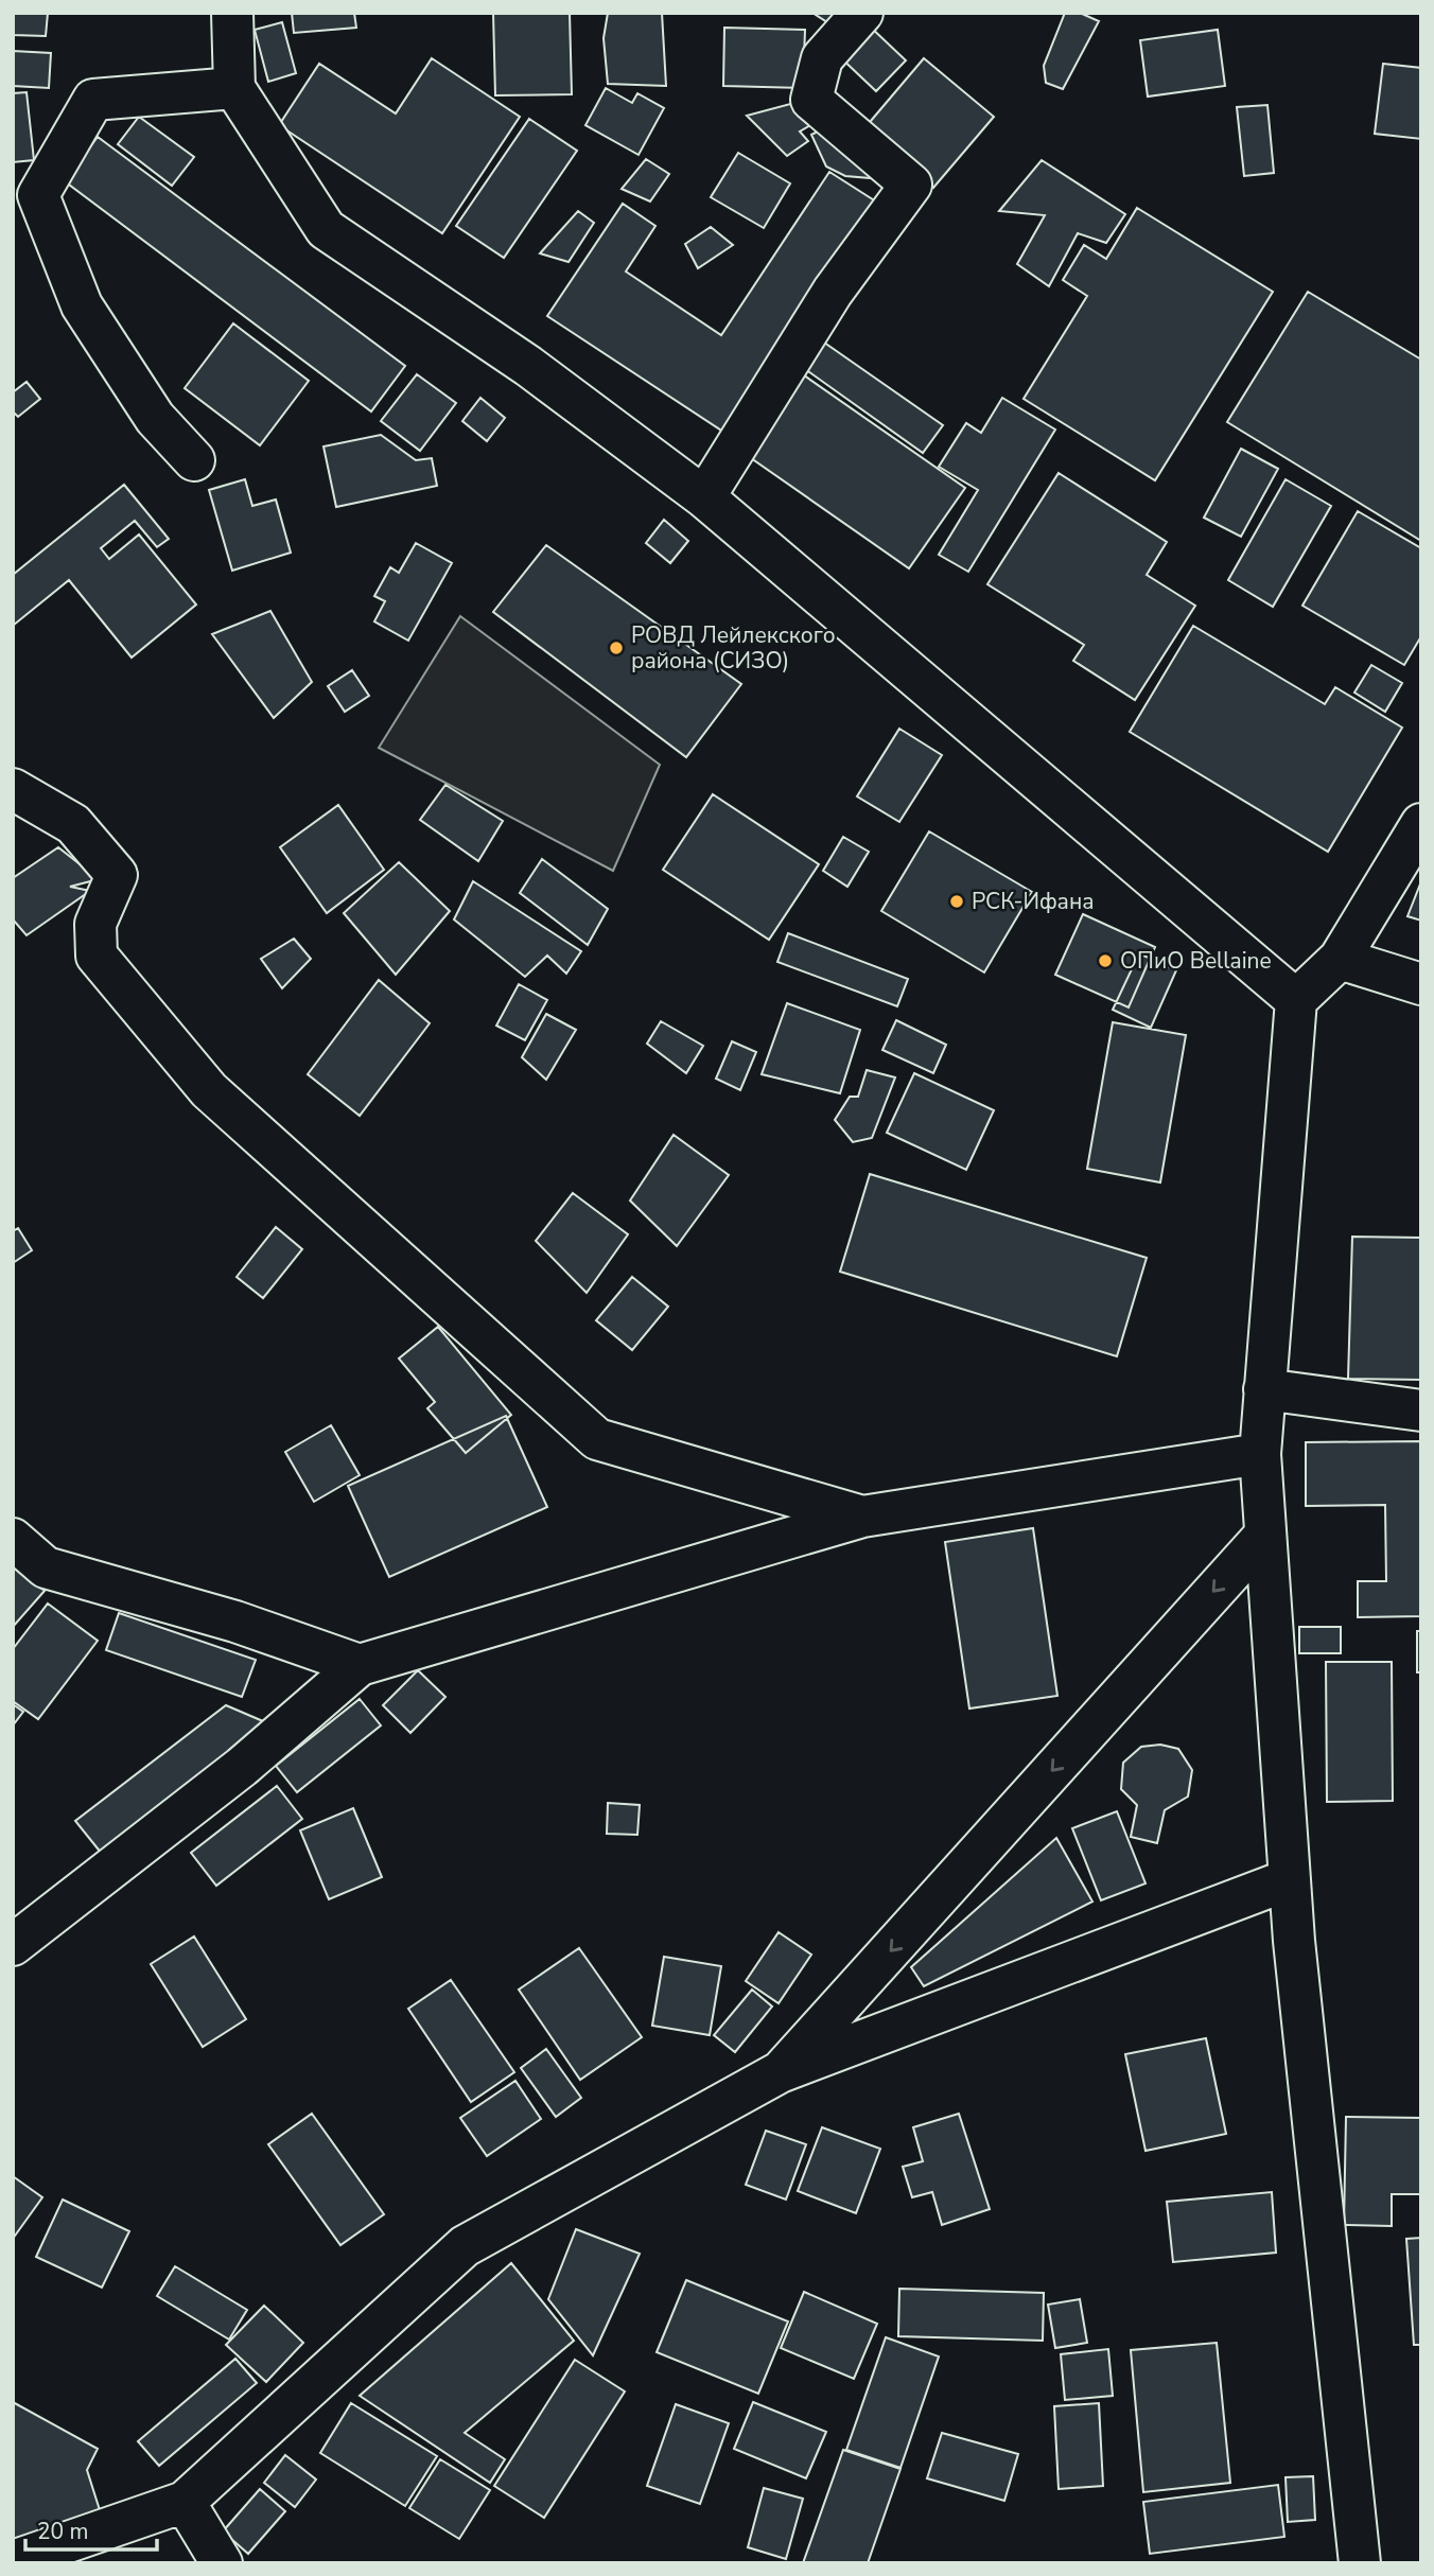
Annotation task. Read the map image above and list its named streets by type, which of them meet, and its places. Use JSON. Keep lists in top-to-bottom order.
{
  "places": ["РОВД Лейлекского района (СИЗО)", "РСК-Ифана", "ОПиО Bellaine"],
  "scale_bar": "20 m"
}
